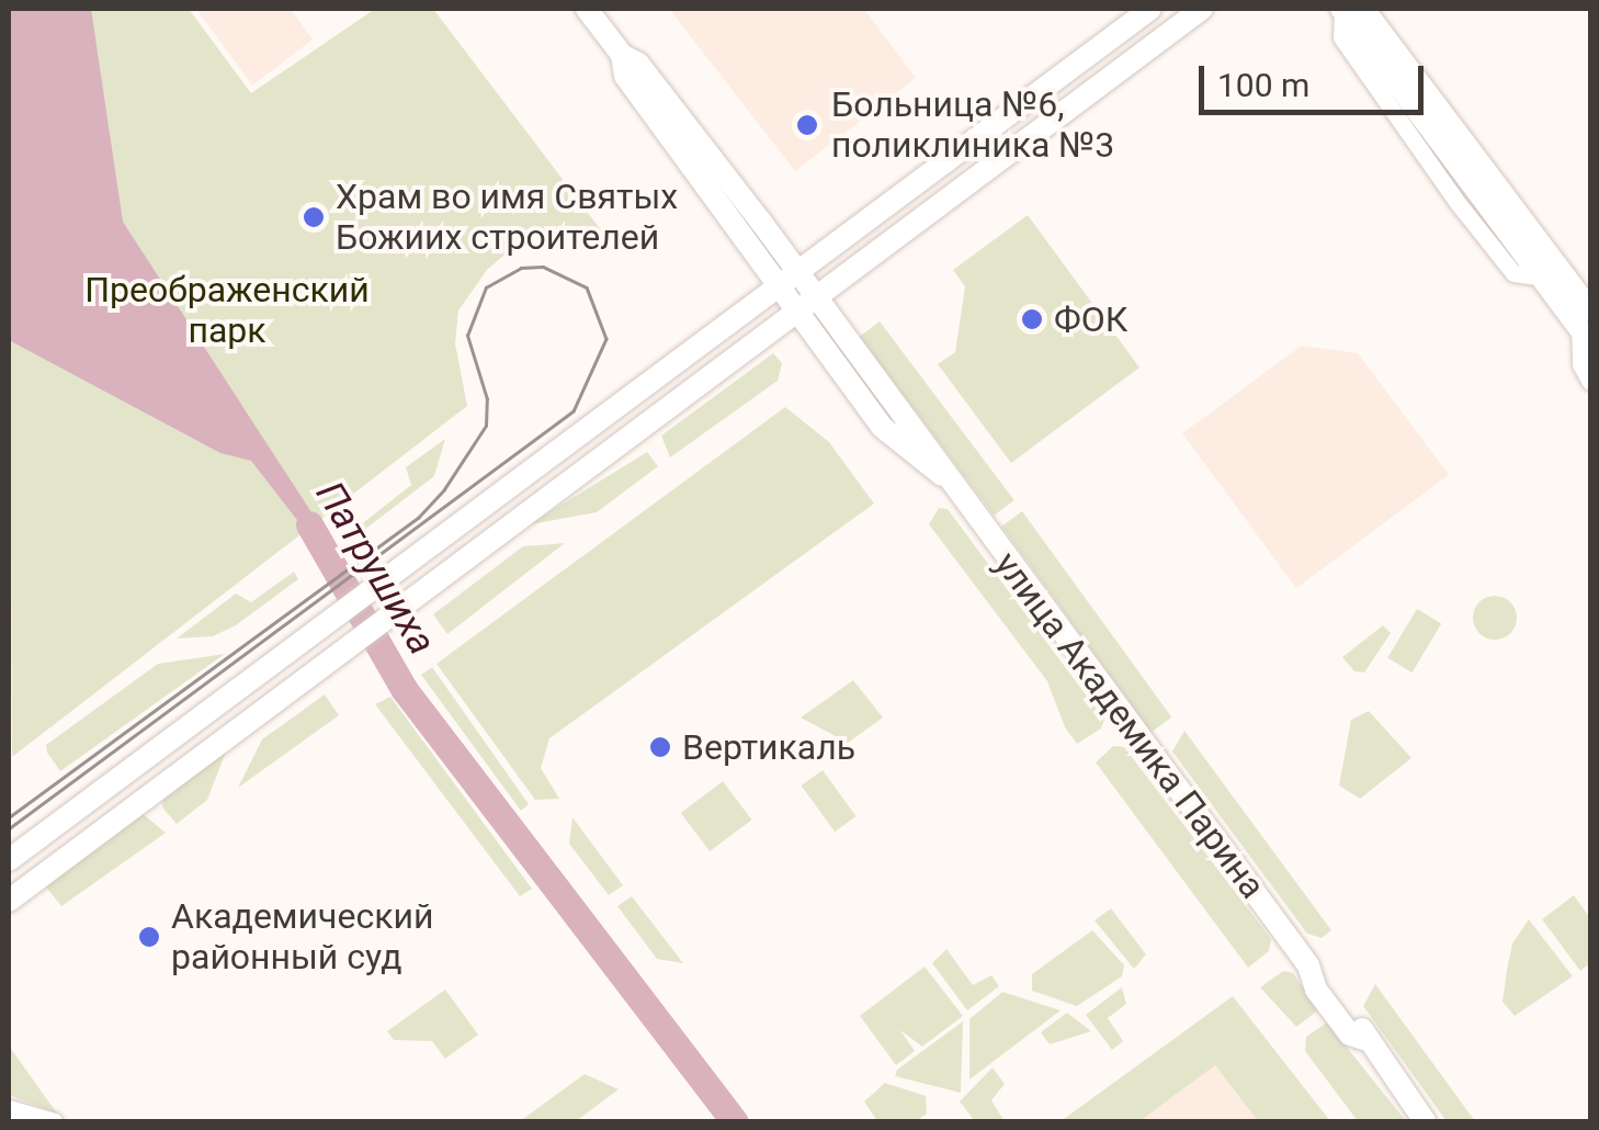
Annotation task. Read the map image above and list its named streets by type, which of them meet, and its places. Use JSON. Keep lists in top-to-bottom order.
{
  "streets": {
    "street": ["улица Академика Парина"]
  },
  "water": ["Патрушиха"],
  "parks": ["Преображенский парк"],
  "places": [
    "Больница №6, поликлиника №3",
    "Храм во имя Святых Божиих строителей",
    "ФОК",
    "Вертикаль",
    "Академический районный суд"
  ],
  "scale_bar": "100 m"
}
